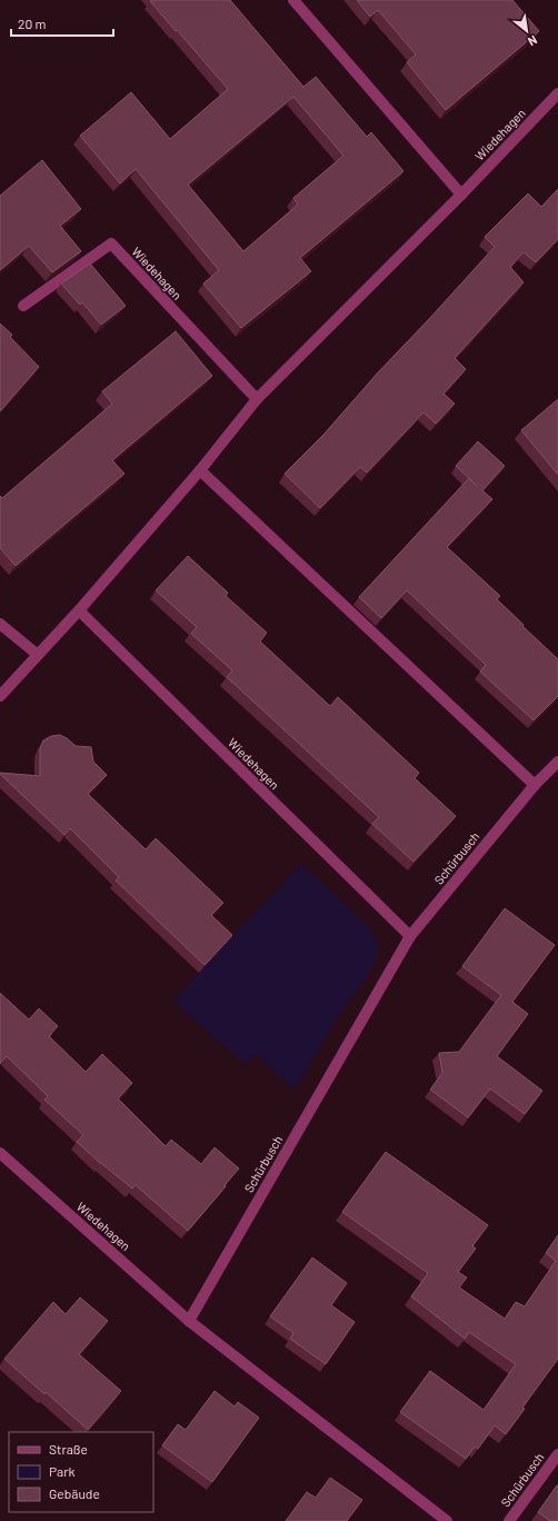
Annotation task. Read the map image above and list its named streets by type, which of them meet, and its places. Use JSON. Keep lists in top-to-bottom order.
{
  "streets": {
    "street": ["Wiedehagen", "Schürbusch"]
  },
  "crossings": [
    ["Wiedehagen", "Schürbusch"]
  ],
  "legend": ["Straße", "Park", "Gebäude"],
  "scale_bar": "20 m",
  "north": "bottom right"
}
